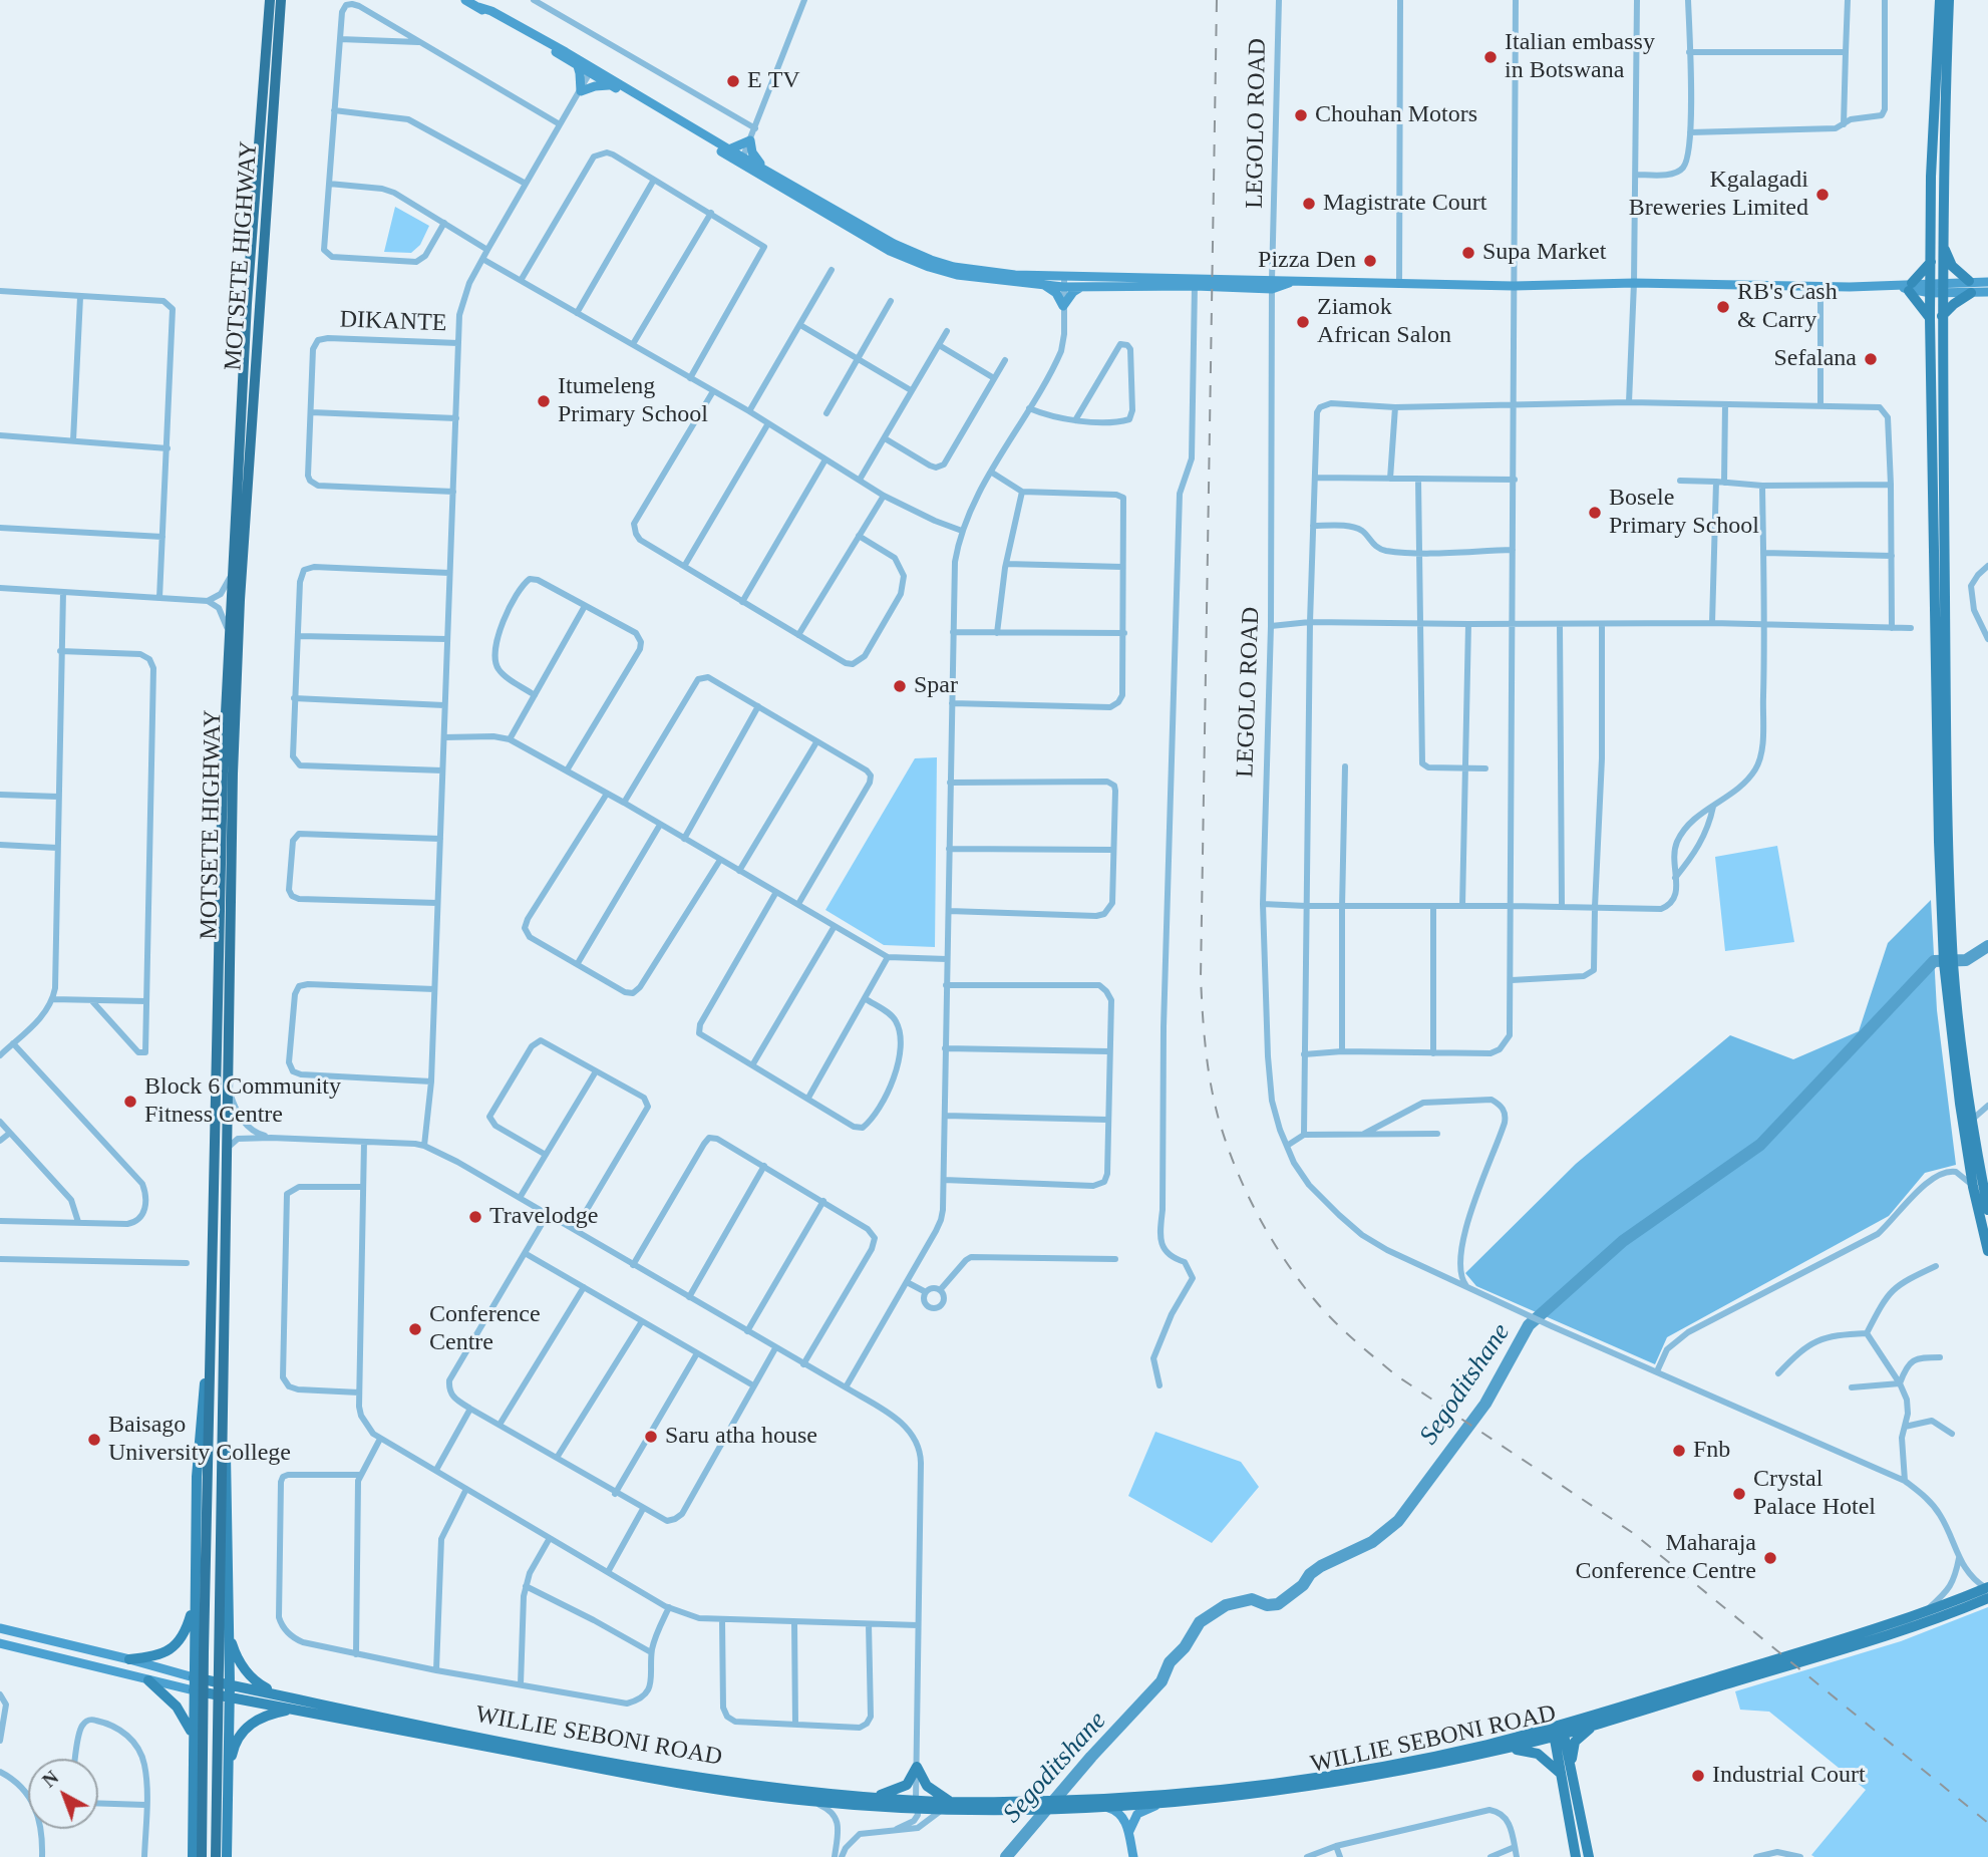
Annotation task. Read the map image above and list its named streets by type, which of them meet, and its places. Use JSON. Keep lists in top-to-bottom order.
{
  "streets": {
    "highway": ["MOTSETE HIGHWAY"],
    "main road": ["WILLIE SEBONI ROAD"],
    "street": ["LEGOLO ROAD", "DIKANTE"]
  },
  "crossings": [
    ["LEGOLO ROAD", "WILLIE SEBONI ROAD"]
  ],
  "water": ["Segoditshane"],
  "places": [
    "Italian embassy in Botswana",
    "E TV",
    "Chouhan Motors",
    "Kgalagadi Breweries Limited",
    "Magistrate Court",
    "Supa Market",
    "Pizza Den",
    "RB's Cash & Carry",
    "Ziamok African Salon",
    "Sefalana",
    "Itumeleng Primary School",
    "Bosele Primary School",
    "Spar",
    "Block 6 Community Fitness Centre",
    "Travelodge",
    "Conference Centre",
    "Saru atha house",
    "Baisago University College",
    "Fnb",
    "Crystal Palace Hotel",
    "Maharaja Conference Centre",
    "Industrial Court"
  ],
  "north": "top left"
}
